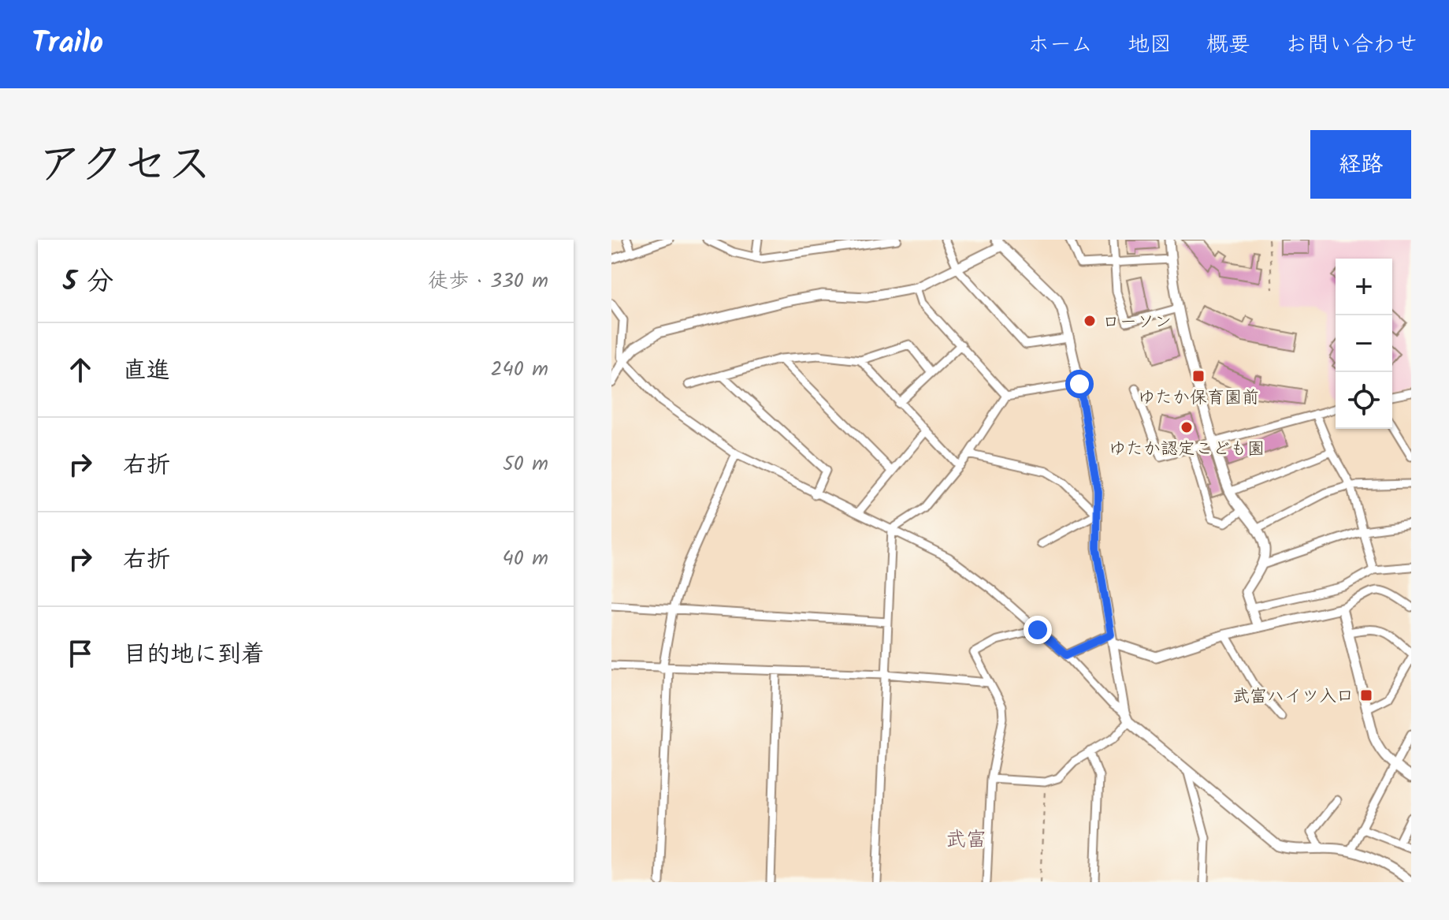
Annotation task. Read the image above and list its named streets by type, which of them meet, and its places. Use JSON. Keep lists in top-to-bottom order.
{
  "districts": ["武富"],
  "places": {
    "other": ["ローソン", "ゆたか認定こども園"],
    "transit": ["ゆたか保育園前", "武富ハイツ入口"]
  },
  "page": {
    "header": "Trailo",
    "nav": [
      "ホーム",
      "地図",
      "概要",
      "お問い合わせ"
    ],
    "title": "アクセス",
    "buttons": "経路",
    "heading": ["5 分", "徒歩 · 330 m"],
    "map_buttons": ["+", "−"],
    "list": [
      ["直進", "240 m"],
      ["右折", "50 m"],
      ["右折", "40 m"],
      "目的地に到着"
    ]
  }
}
